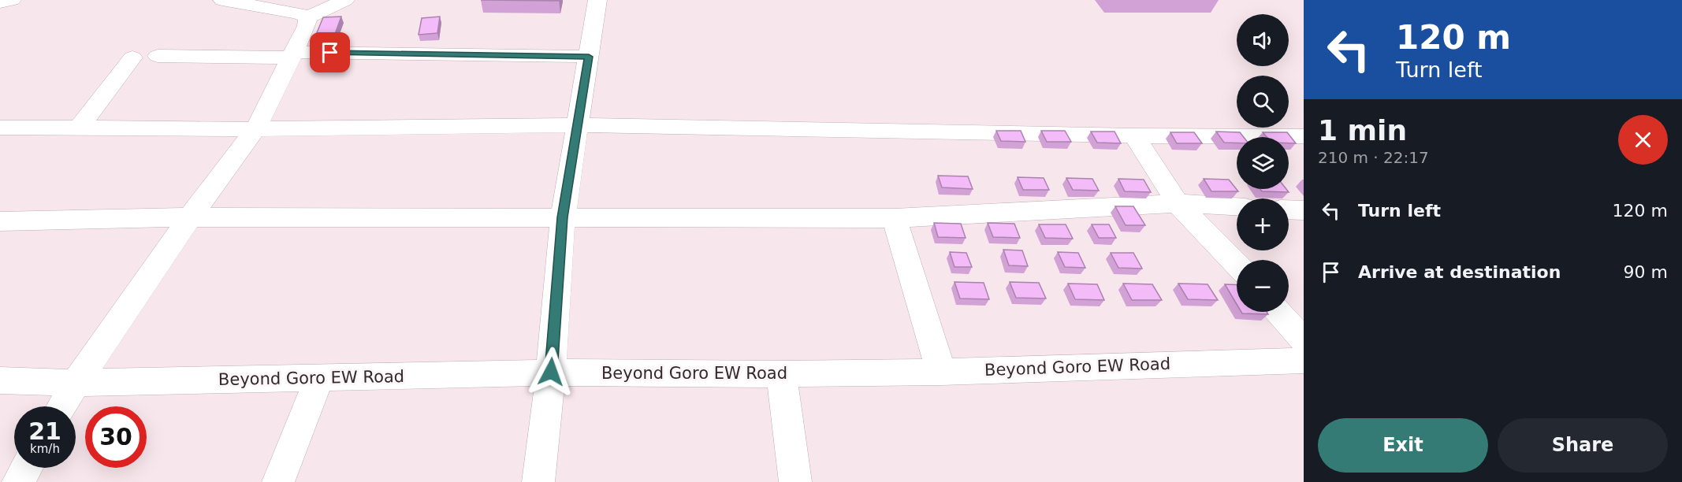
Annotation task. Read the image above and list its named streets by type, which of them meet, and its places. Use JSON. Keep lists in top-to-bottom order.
{
  "streets": {
    "street": ["Beyond Goro EW Road"]
  },
  "page": {
    "turn": ["120 m", "Turn left"],
    "map_buttons": ["+", "−"],
    "heading": ["1 min", "210 m · 22:17"],
    "list": [
      {
        "name": "Turn left",
        "value": "120 m"
      },
      {
        "name": "Arrive at destination",
        "value": "90 m"
      }
    ],
    "speed": "21 km/h",
    "limit": "30",
    "buttons": ["Exit", "Share"]
  }
}
